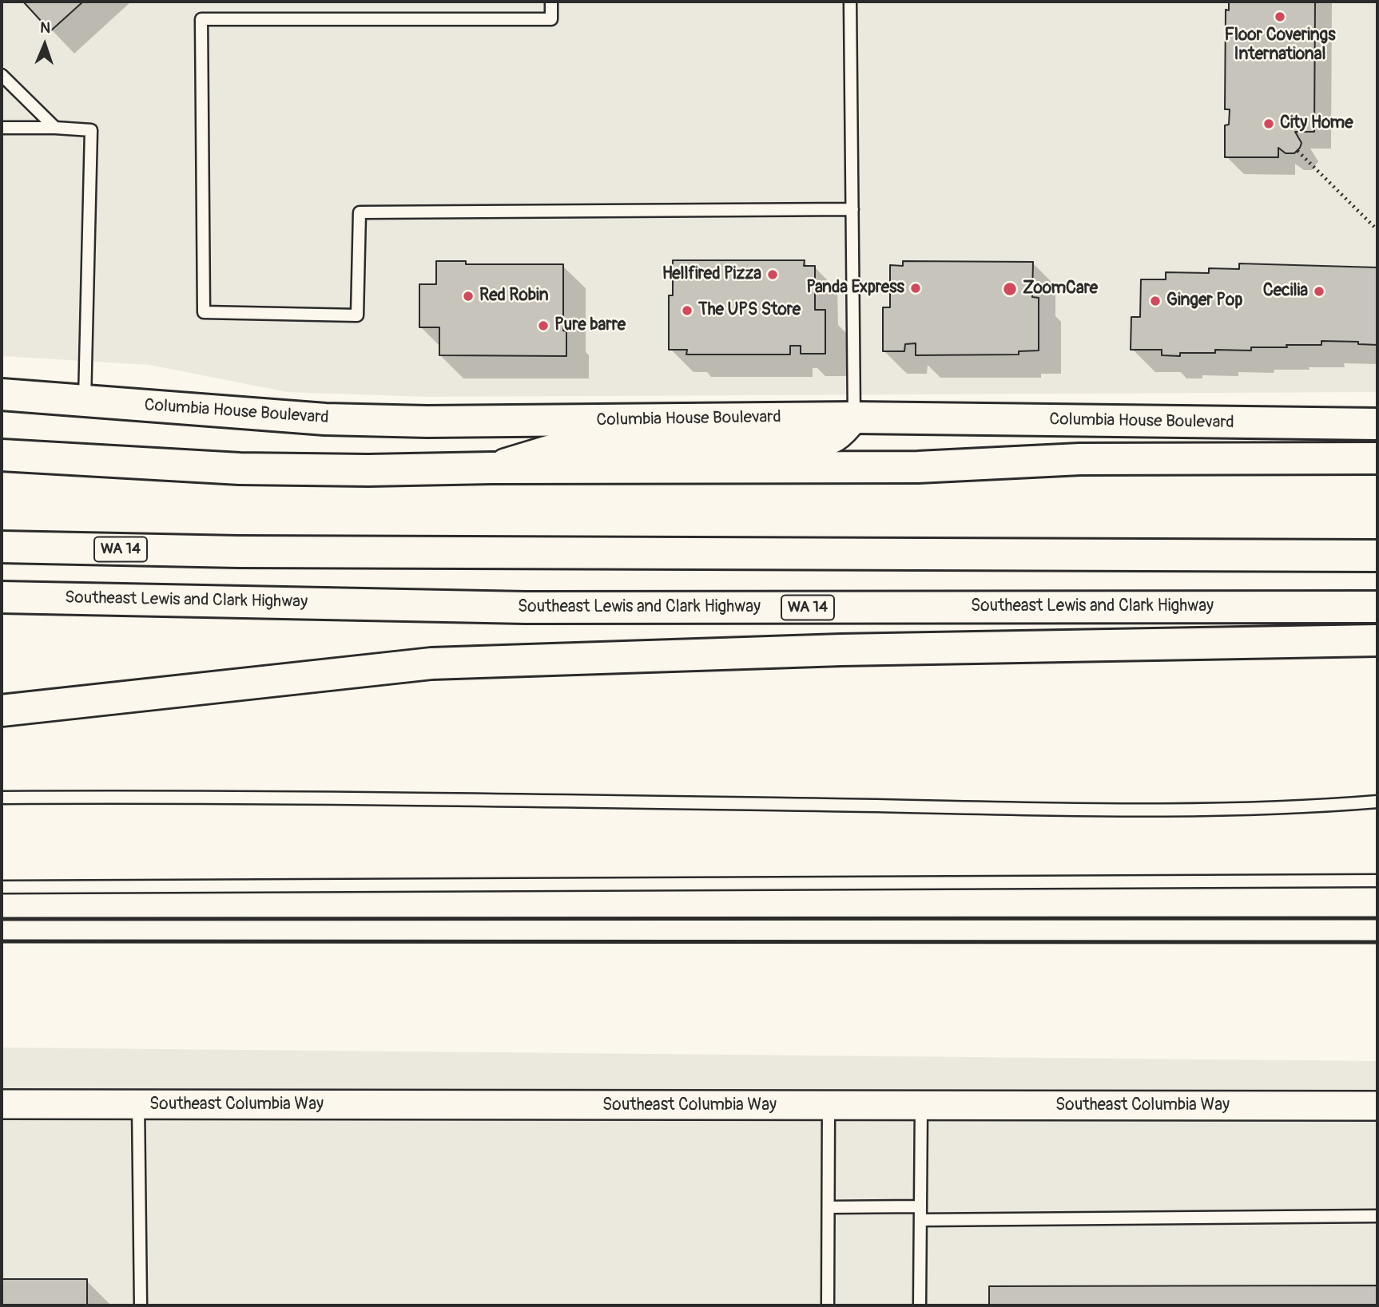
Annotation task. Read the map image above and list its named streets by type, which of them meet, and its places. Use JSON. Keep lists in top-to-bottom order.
{
  "streets": {
    "main road": ["Columbia House Boulevard", "WA 14", "Southeast Lewis and Clark Highway"],
    "street": ["Southeast Columbia Way"]
  },
  "places": [
    "Floor Coverings International",
    "City Home",
    "Hellfired Pizza",
    "Panda Express",
    "ZoomCare",
    "Cecilia",
    "Red Robin",
    "Ginger Pop",
    "The UPS Store",
    "Pure barre"
  ],
  "north": "top"
}
